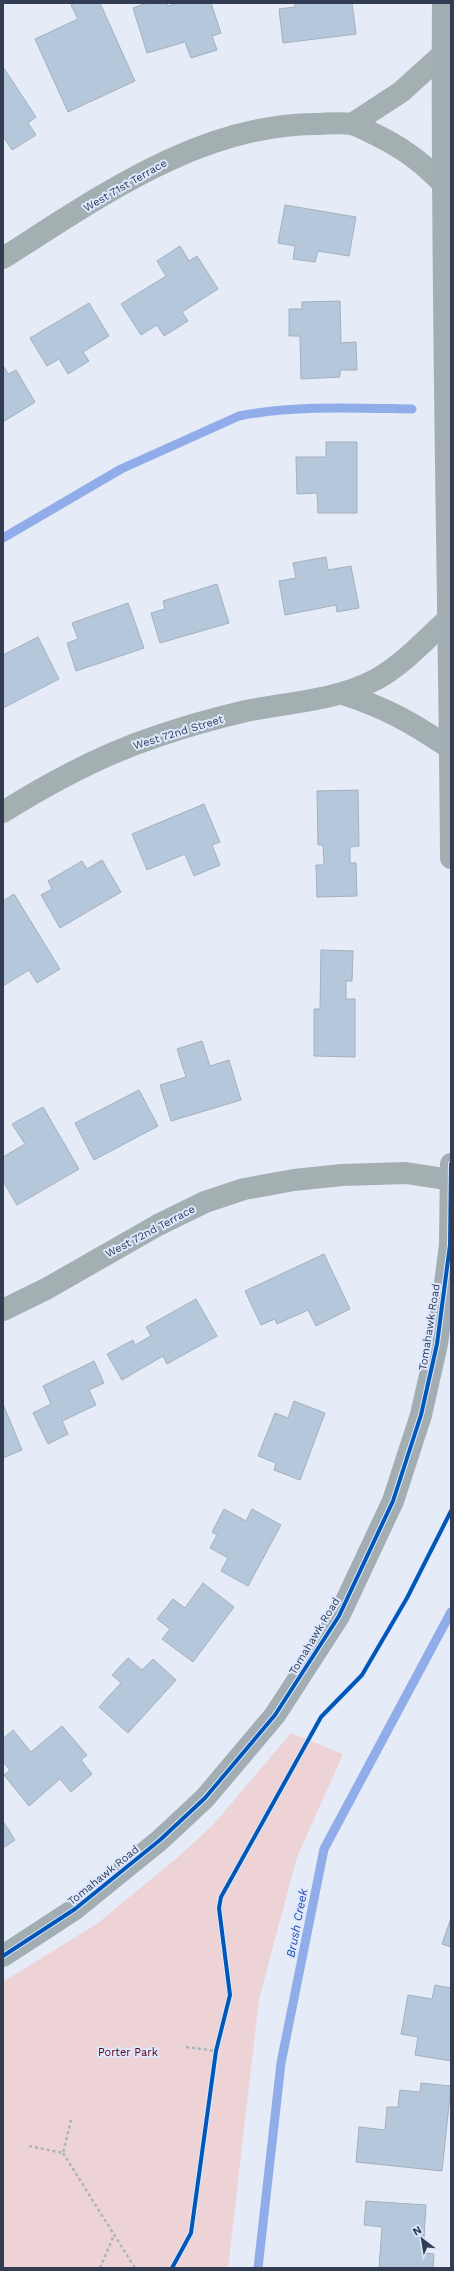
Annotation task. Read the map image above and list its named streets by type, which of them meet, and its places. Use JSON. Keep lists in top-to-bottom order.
{
  "streets": {
    "street": [
      "West 71st Terrace",
      "West 72nd Street",
      "West 72nd Terrace",
      "Tomahawk Road"
    ]
  },
  "crossings": [
    ["West 72nd Terrace", "Tomahawk Road"]
  ],
  "water": ["Brush Creek"],
  "parks": ["Porter Park"],
  "north": "top left"
}
